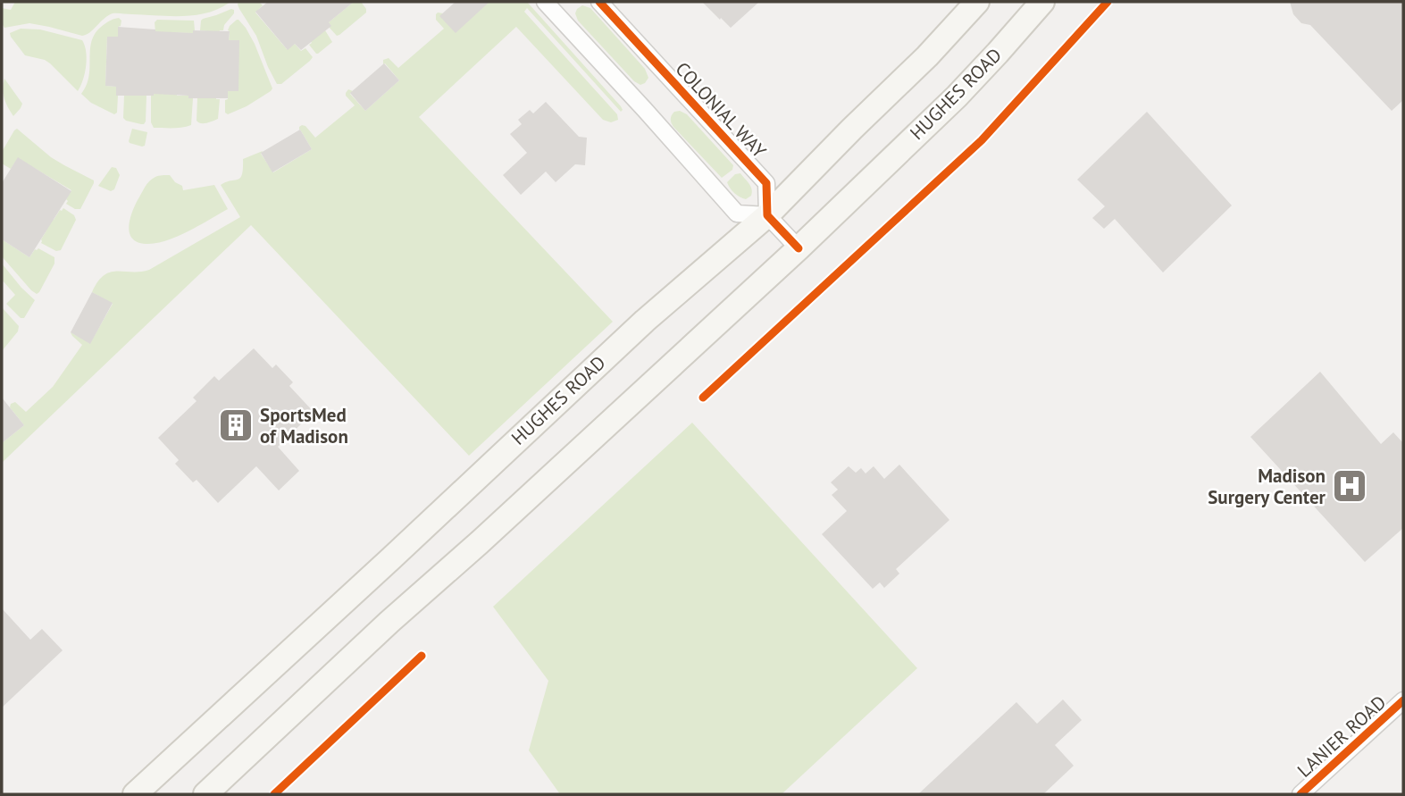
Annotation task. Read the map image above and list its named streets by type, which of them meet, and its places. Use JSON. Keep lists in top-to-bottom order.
{
  "streets": {
    "main road": ["HUGHES ROAD"],
    "street": ["COLONIAL WAY", "LANIER ROAD"]
  },
  "crossings": [
    ["HUGHES ROAD", "COLONIAL WAY"]
  ],
  "places": {
    "building": ["SportsMed of Madison"],
    "hospital": ["Madison Surgery Center"]
  }
}
